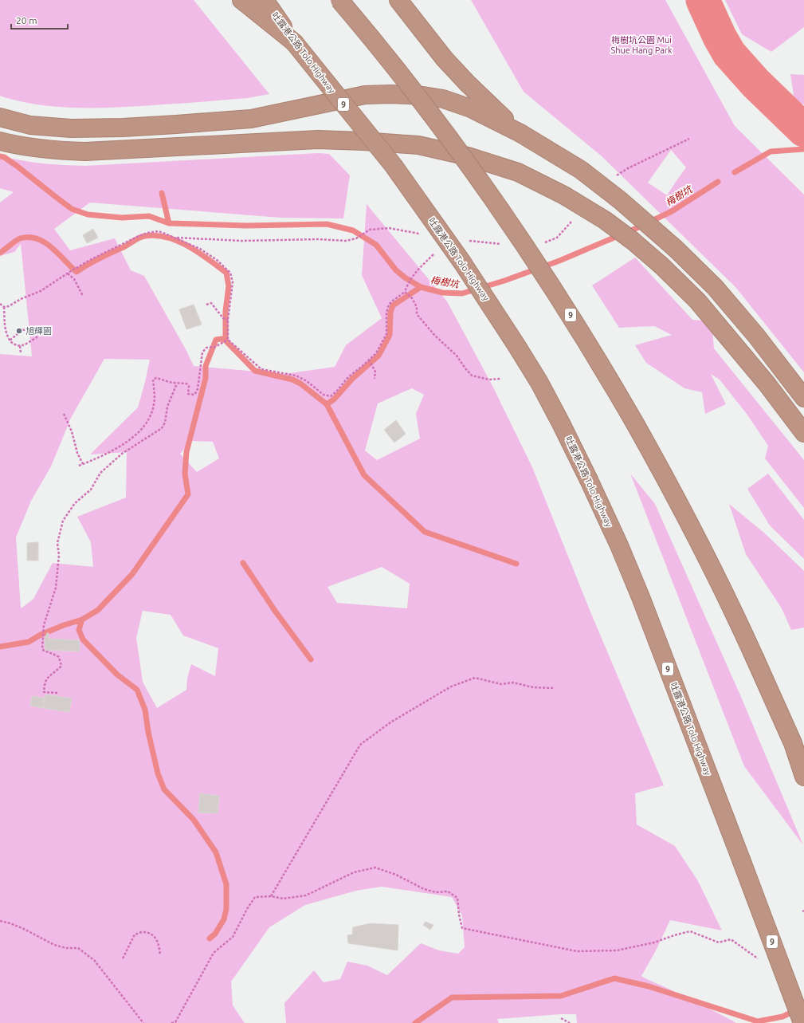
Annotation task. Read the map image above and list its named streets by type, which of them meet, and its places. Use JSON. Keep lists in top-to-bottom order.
{
  "streets": {
    "highway": ["吐露港公路 Tolo Highway", "9"]
  },
  "water": ["梅樹坑"],
  "parks": ["梅樹坑公園 Mui Shue Hang Park"],
  "places": ["旭輝園"],
  "scale_bar": "20 m"
}
